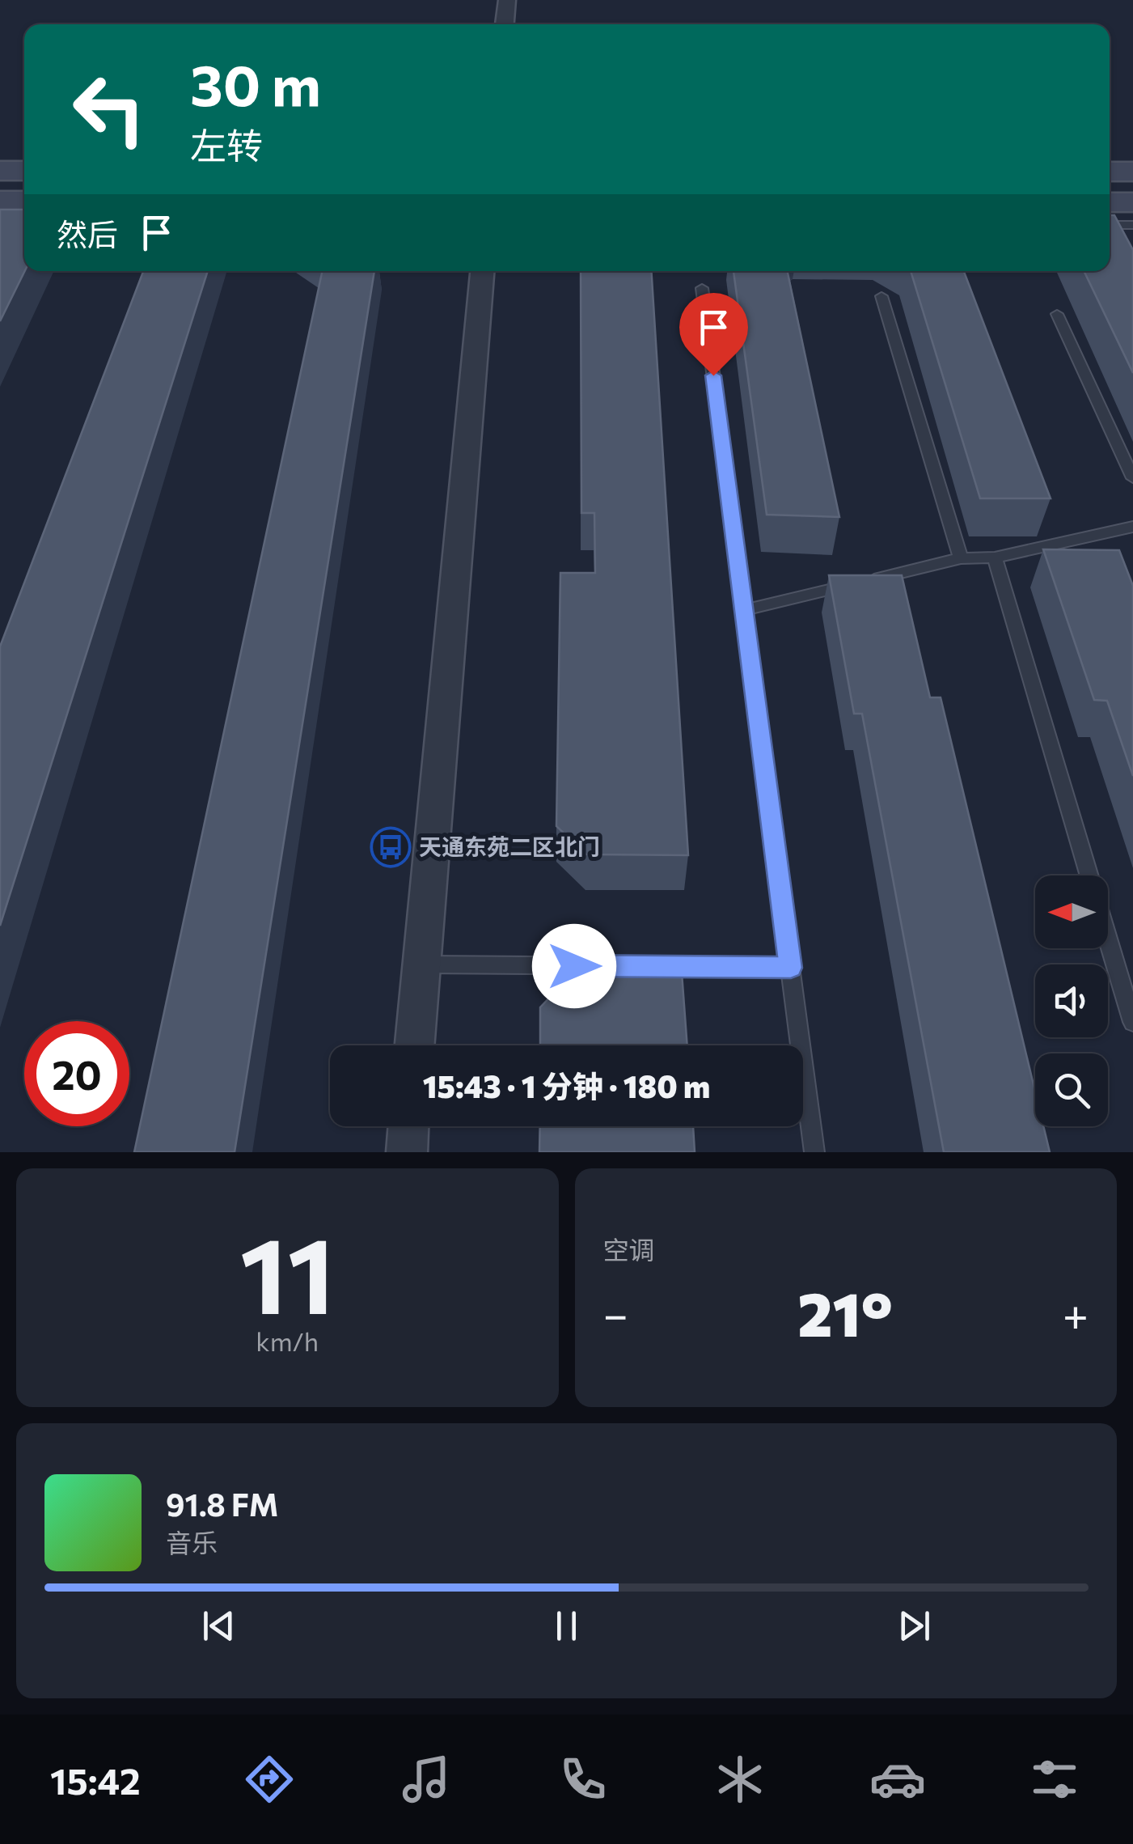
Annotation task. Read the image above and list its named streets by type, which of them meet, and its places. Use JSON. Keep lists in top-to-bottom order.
{
  "places": {
    "bus stop": ["天通东苑二区北门"]
  },
  "north": "left",
  "page": {
    "turn": ["30 m", "左转"],
    "then": "然后",
    "limit": "20",
    "trip": "15:43 · 1 分钟 · 180 m",
    "tile": [
      ["11", "km/h"],
      "空调"
    ],
    "heat": ["−", "21°", "+"],
    "song": ["91.8 FM", "音乐"],
    "tabs": "15:42"
  }
}
